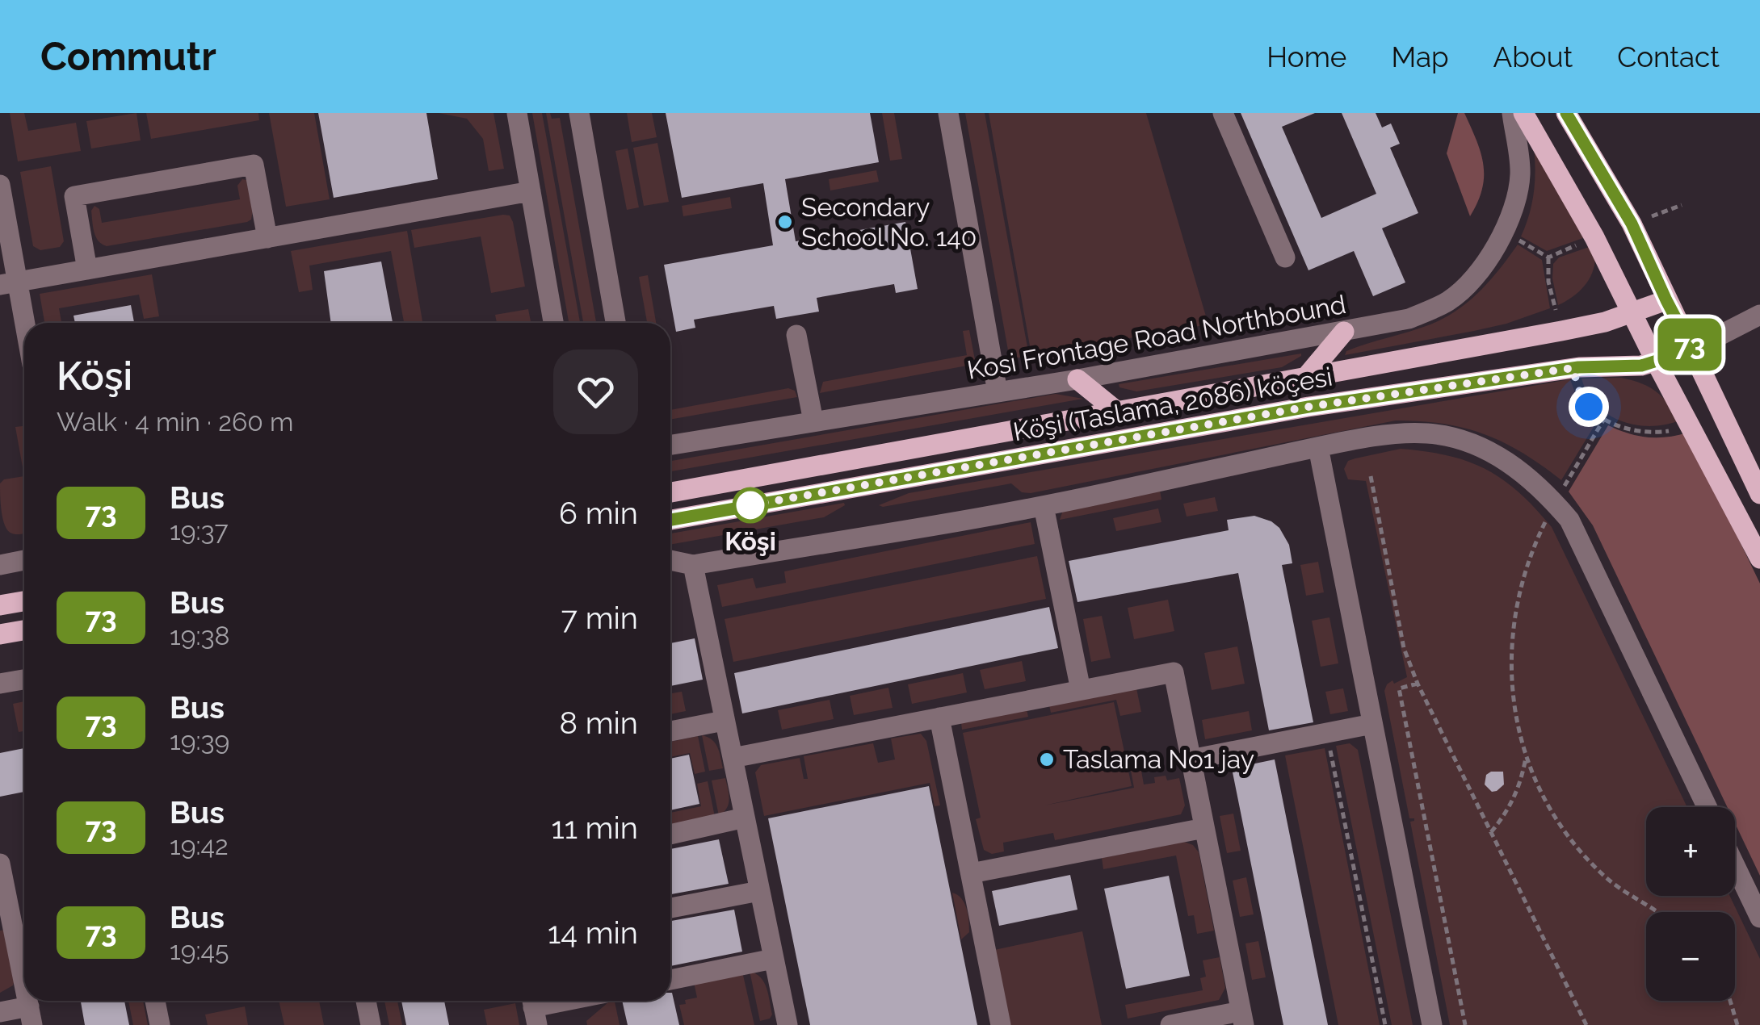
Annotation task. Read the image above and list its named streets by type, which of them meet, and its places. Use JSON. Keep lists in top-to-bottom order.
{
  "streets": {
    "main road": ["Köşi (Taslama, 2086) köçesi"],
    "street": ["Kosi Frontage Road Northbound"]
  },
  "places": ["Secondary School No. 140", "Köşi", "Taslama No1 jay"],
  "lines": ["bus line 73"],
  "page": {
    "header": "Commutr",
    "nav": [
      "Home",
      "Map",
      "About",
      "Contact"
    ],
    "on_map": "73",
    "heading": ["Köşi", "Walk · 4 min · 260 m"],
    "list": [
      {
        "mark": "73",
        "name": "Bus",
        "note": "19:37",
        "value": "6 min"
      },
      {
        "mark": "73",
        "name": "Bus",
        "note": "19:38",
        "value": "7 min"
      },
      {
        "mark": "73",
        "name": "Bus",
        "note": "19:39",
        "value": "8 min"
      },
      {
        "mark": "73",
        "name": "Bus",
        "note": "19:42",
        "value": "11 min"
      },
      {
        "mark": "73",
        "name": "Bus",
        "note": "19:45",
        "value": "14 min"
      }
    ],
    "map_buttons": ["+", "−"]
  }
}
